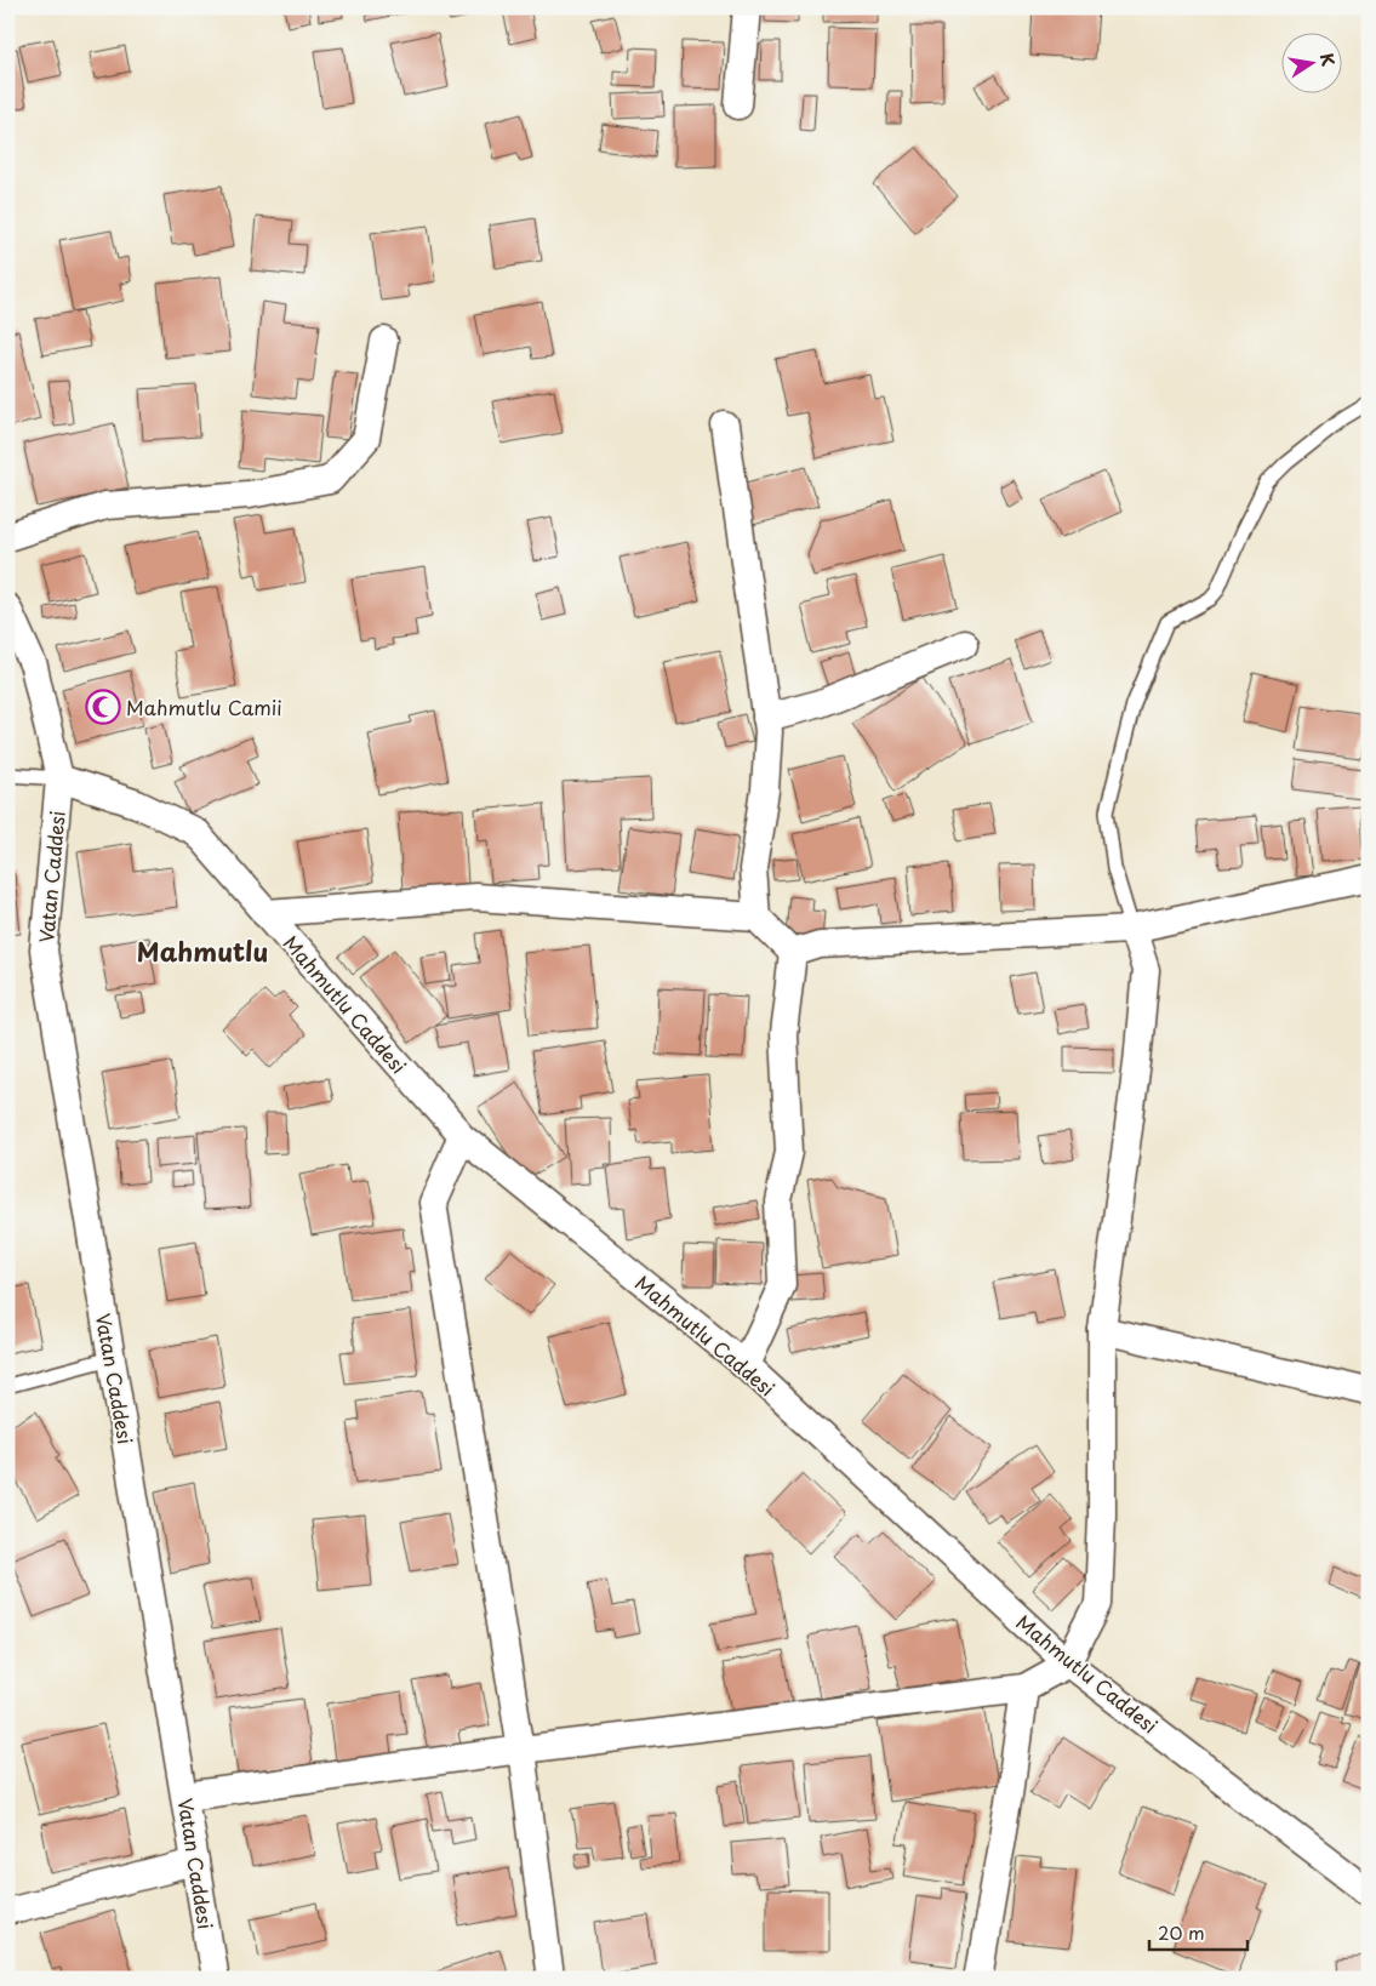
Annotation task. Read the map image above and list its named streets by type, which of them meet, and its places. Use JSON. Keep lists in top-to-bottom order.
{
  "streets": {
    "street": ["Vatan Caddesi", "Mahmutlu Caddesi"]
  },
  "crossings": [
    ["Vatan Caddesi", "Mahmutlu Caddesi"]
  ],
  "districts": ["Mahmutlu"],
  "places": {
    "mosque": ["Mahmutlu Camii"]
  },
  "scale_bar": "20 m",
  "north": "right"
}
